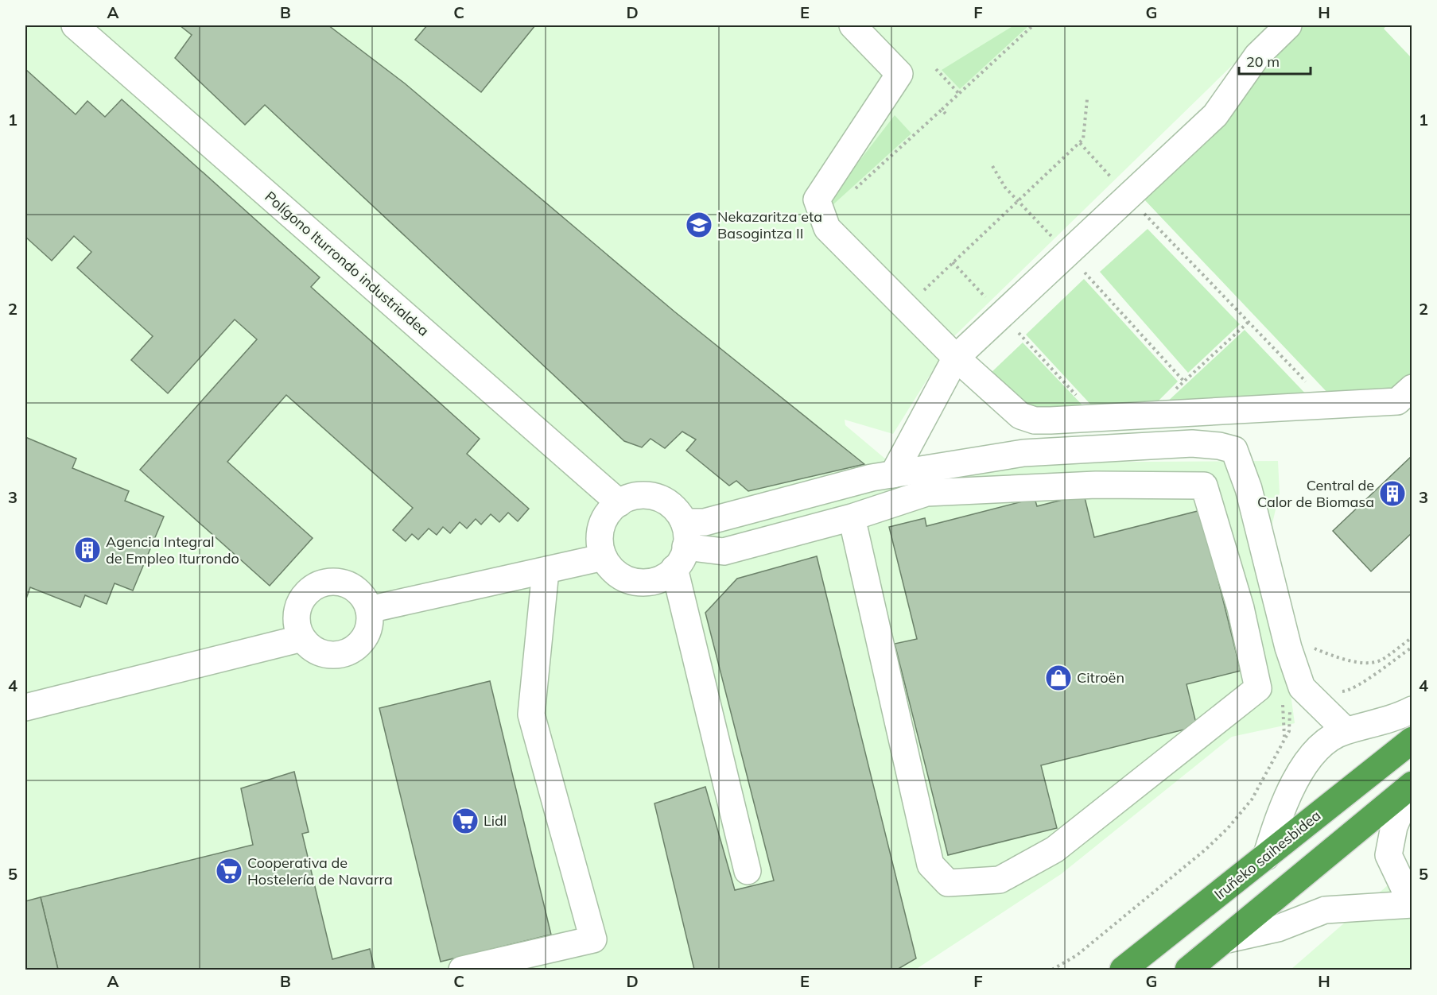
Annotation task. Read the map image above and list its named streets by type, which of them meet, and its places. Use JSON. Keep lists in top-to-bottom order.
{
  "streets": {
    "highway": ["Iruñeko saihesbidea"],
    "street": ["Polígono Iturrondo industrialdea"]
  },
  "places": {
    "school or university": ["Nekazaritza eta Basogintza II"],
    "building": ["Central de Calor de Biomasa", "Agencia Integral de Empleo Iturrondo"],
    "shop": ["Citroën"],
    "supermarket": ["Lidl", "Cooperativa de Hostelería de Navarra"]
  },
  "scale_bar": "20 m",
  "grid": {
    "columns": [
      "A",
      "B",
      "C",
      "D",
      "E",
      "F",
      "G",
      "H"
    ],
    "rows": [
      "1",
      "2",
      "3",
      "4",
      "5"
    ]
  }
}
